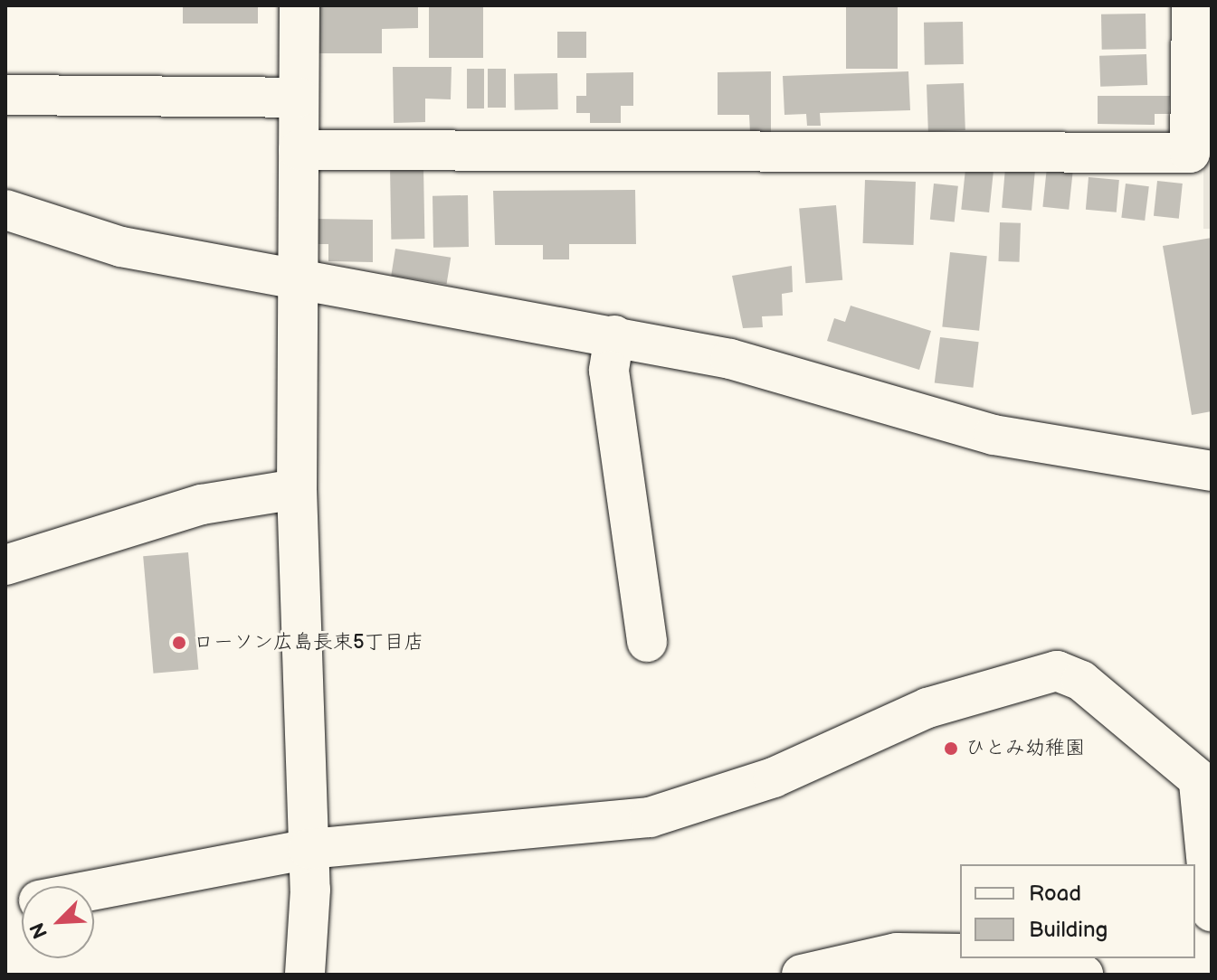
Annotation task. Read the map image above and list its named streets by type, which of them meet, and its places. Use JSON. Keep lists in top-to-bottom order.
{
  "places": ["ローソン広島長束5丁目店", "ひとみ幼稚園"],
  "legend": ["Road", "Building"],
  "north": "bottom left"
}
